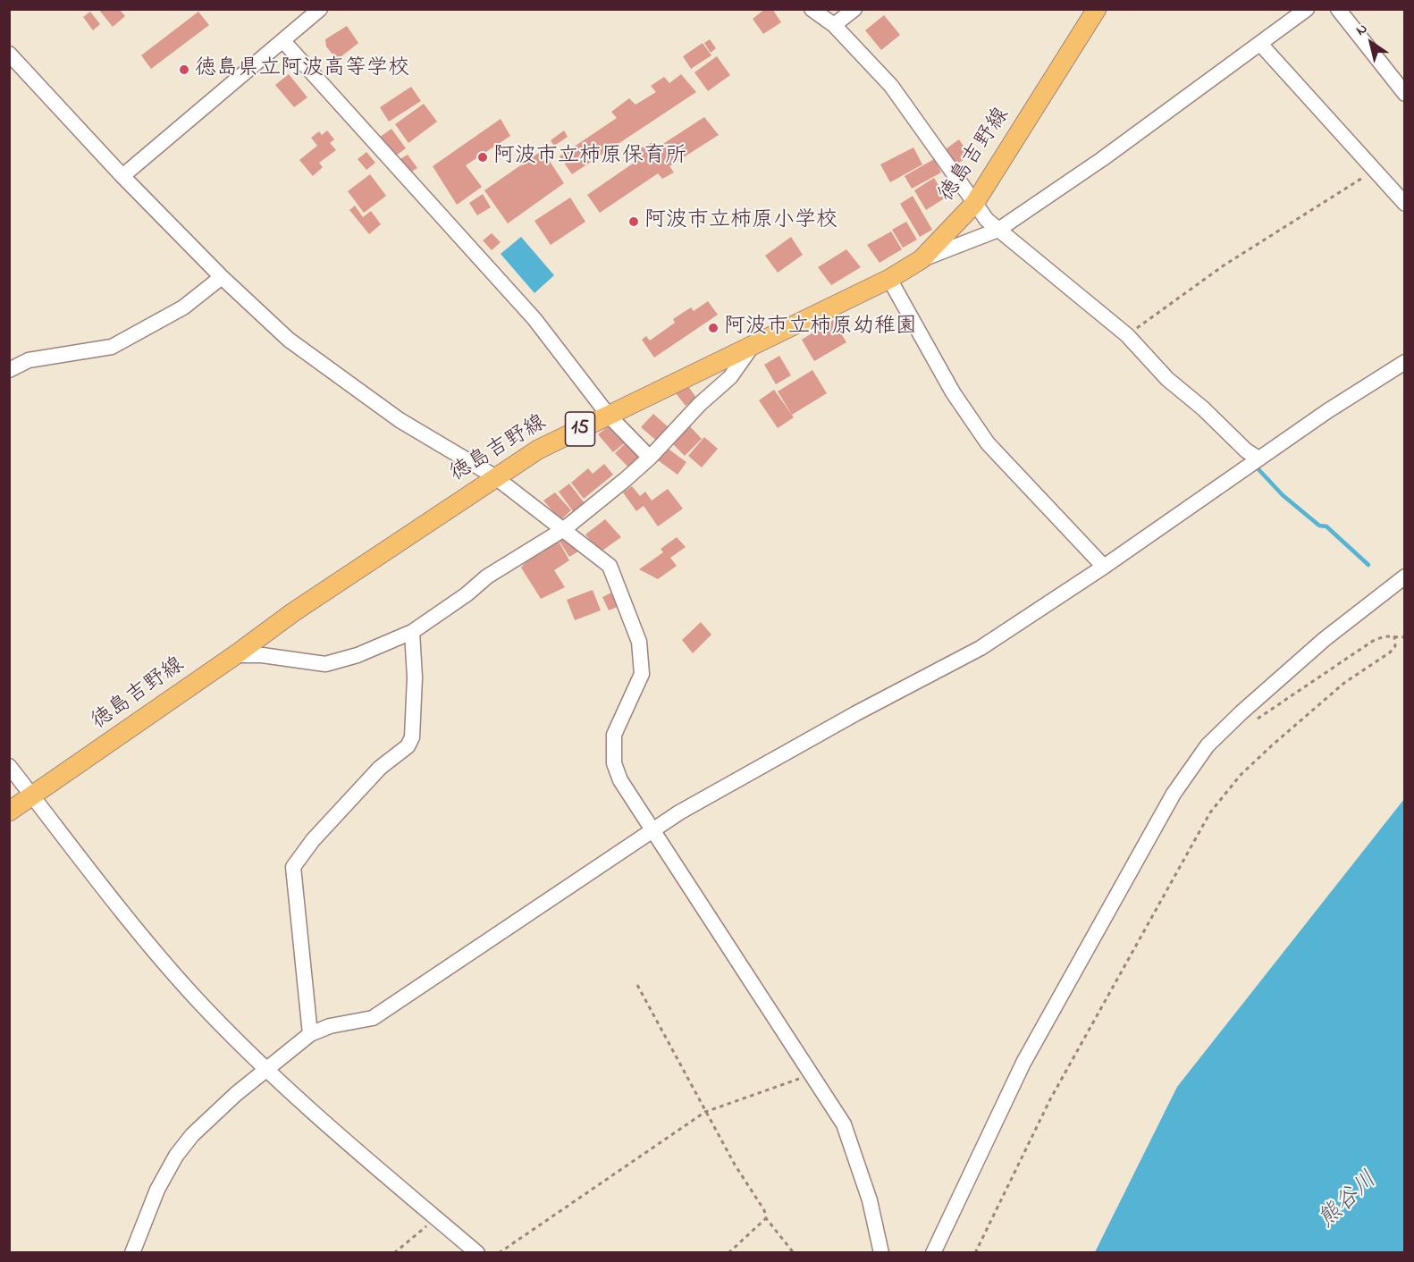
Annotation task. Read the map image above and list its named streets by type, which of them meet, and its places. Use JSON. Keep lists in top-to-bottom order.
{
  "streets": {
    "main road": ["徳島吉野線", "15"]
  },
  "water": ["熊谷川"],
  "places": [
    "徳島県立阿波高等学校",
    "阿波市立柿原保育所",
    "阿波市立柿原小学校",
    "阿波市立柿原幼稚園"
  ],
  "north": "top left"
}
